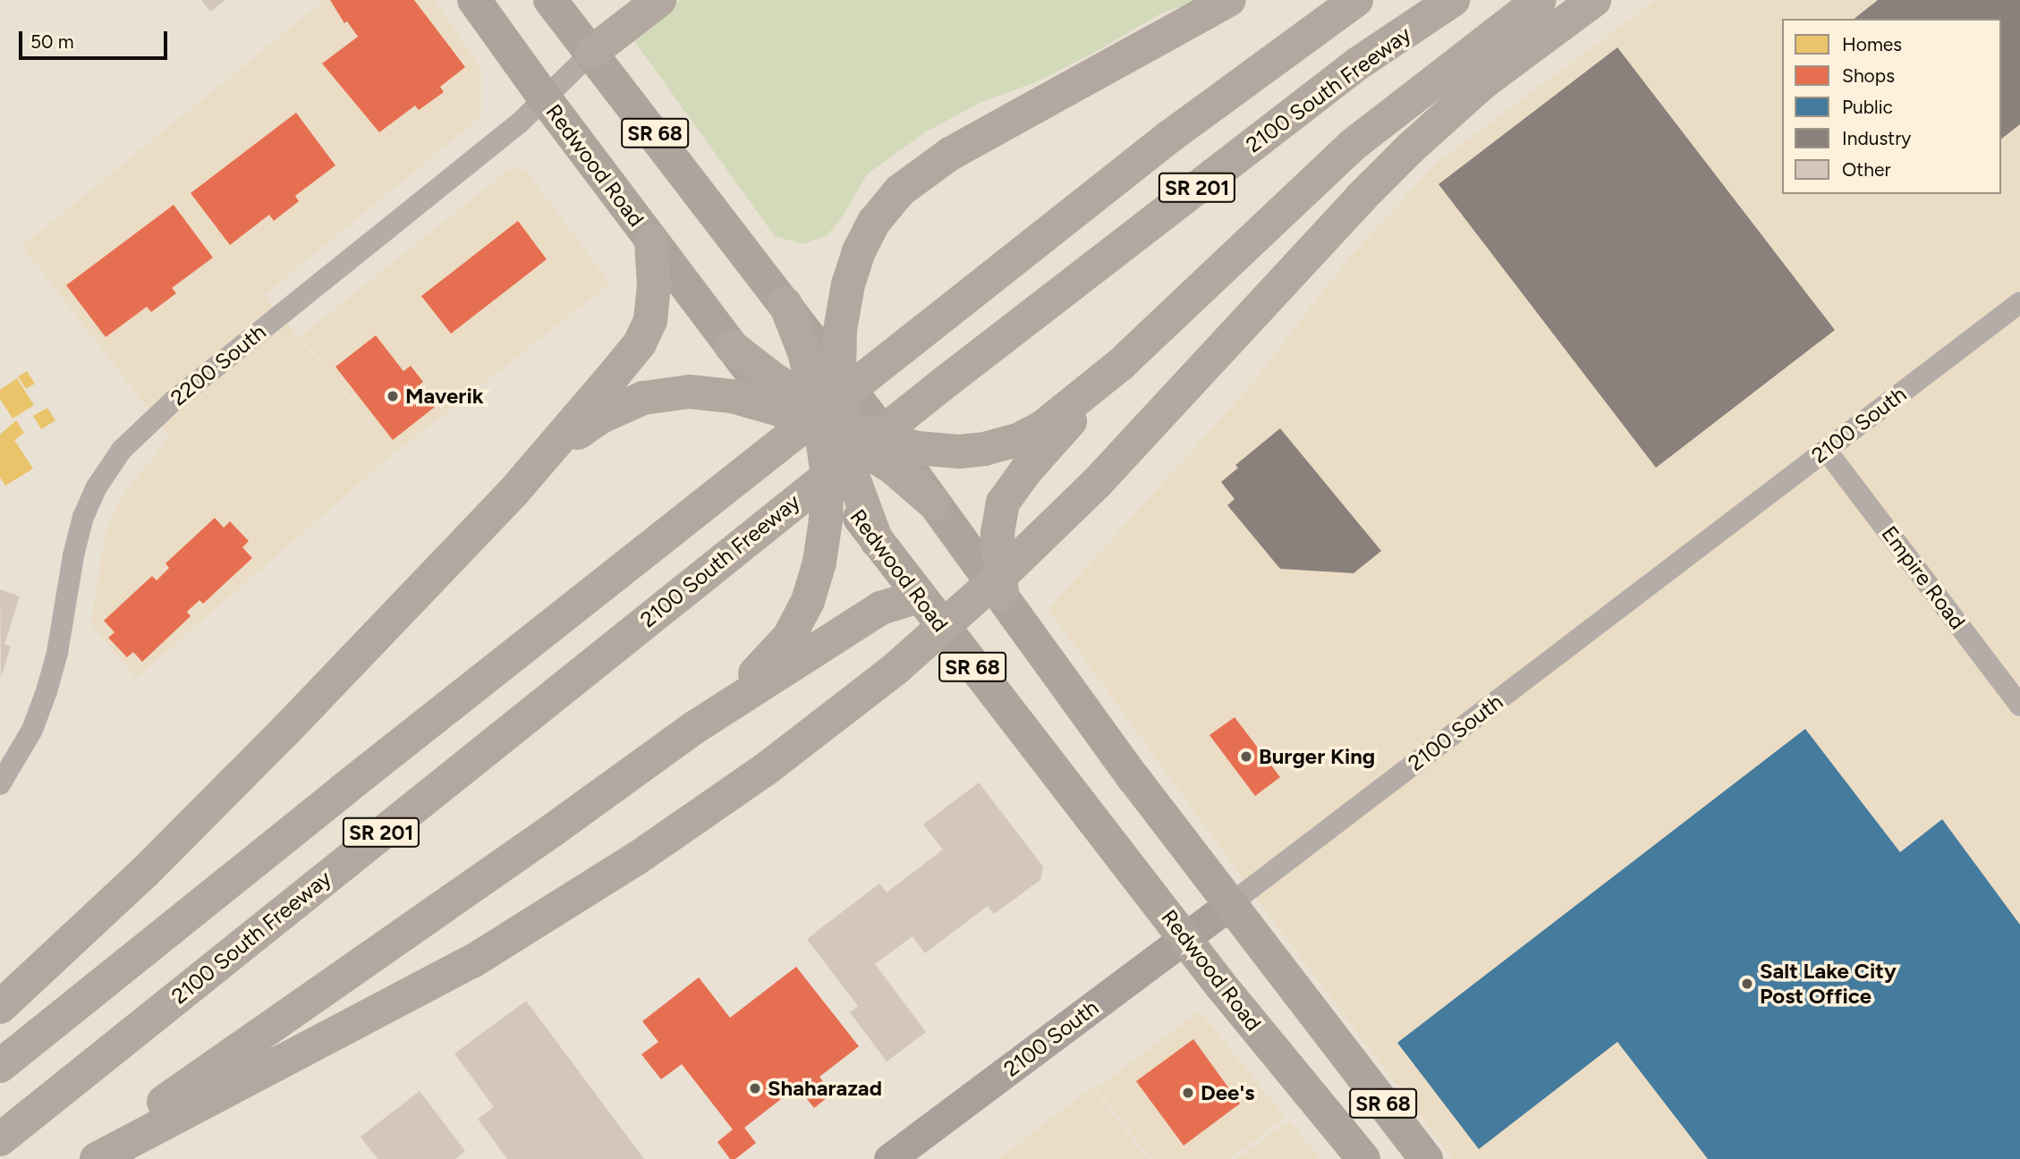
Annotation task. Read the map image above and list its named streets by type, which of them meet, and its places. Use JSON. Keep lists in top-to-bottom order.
{
  "streets": {
    "highway": ["2100 South Freeway", "SR 201"],
    "main road": ["SR 68", "Redwood Road"],
    "street": ["2200 South", "2100 South", "Empire Road"]
  },
  "crossings": [
    ["SR 68", "2200 South"],
    ["SR 68", "2100 South"],
    ["Redwood Road", "2200 South"],
    ["Redwood Road", "2100 South"],
    ["2100 South", "Empire Road"]
  ],
  "places": [
    "Maverik",
    "Burger King",
    "Salt Lake City Post Office",
    "Shaharazad",
    "Dee's"
  ],
  "legend": [
    "Homes",
    "Shops",
    "Public",
    "Industry",
    "Other"
  ],
  "scale_bar": "50 m"
}
